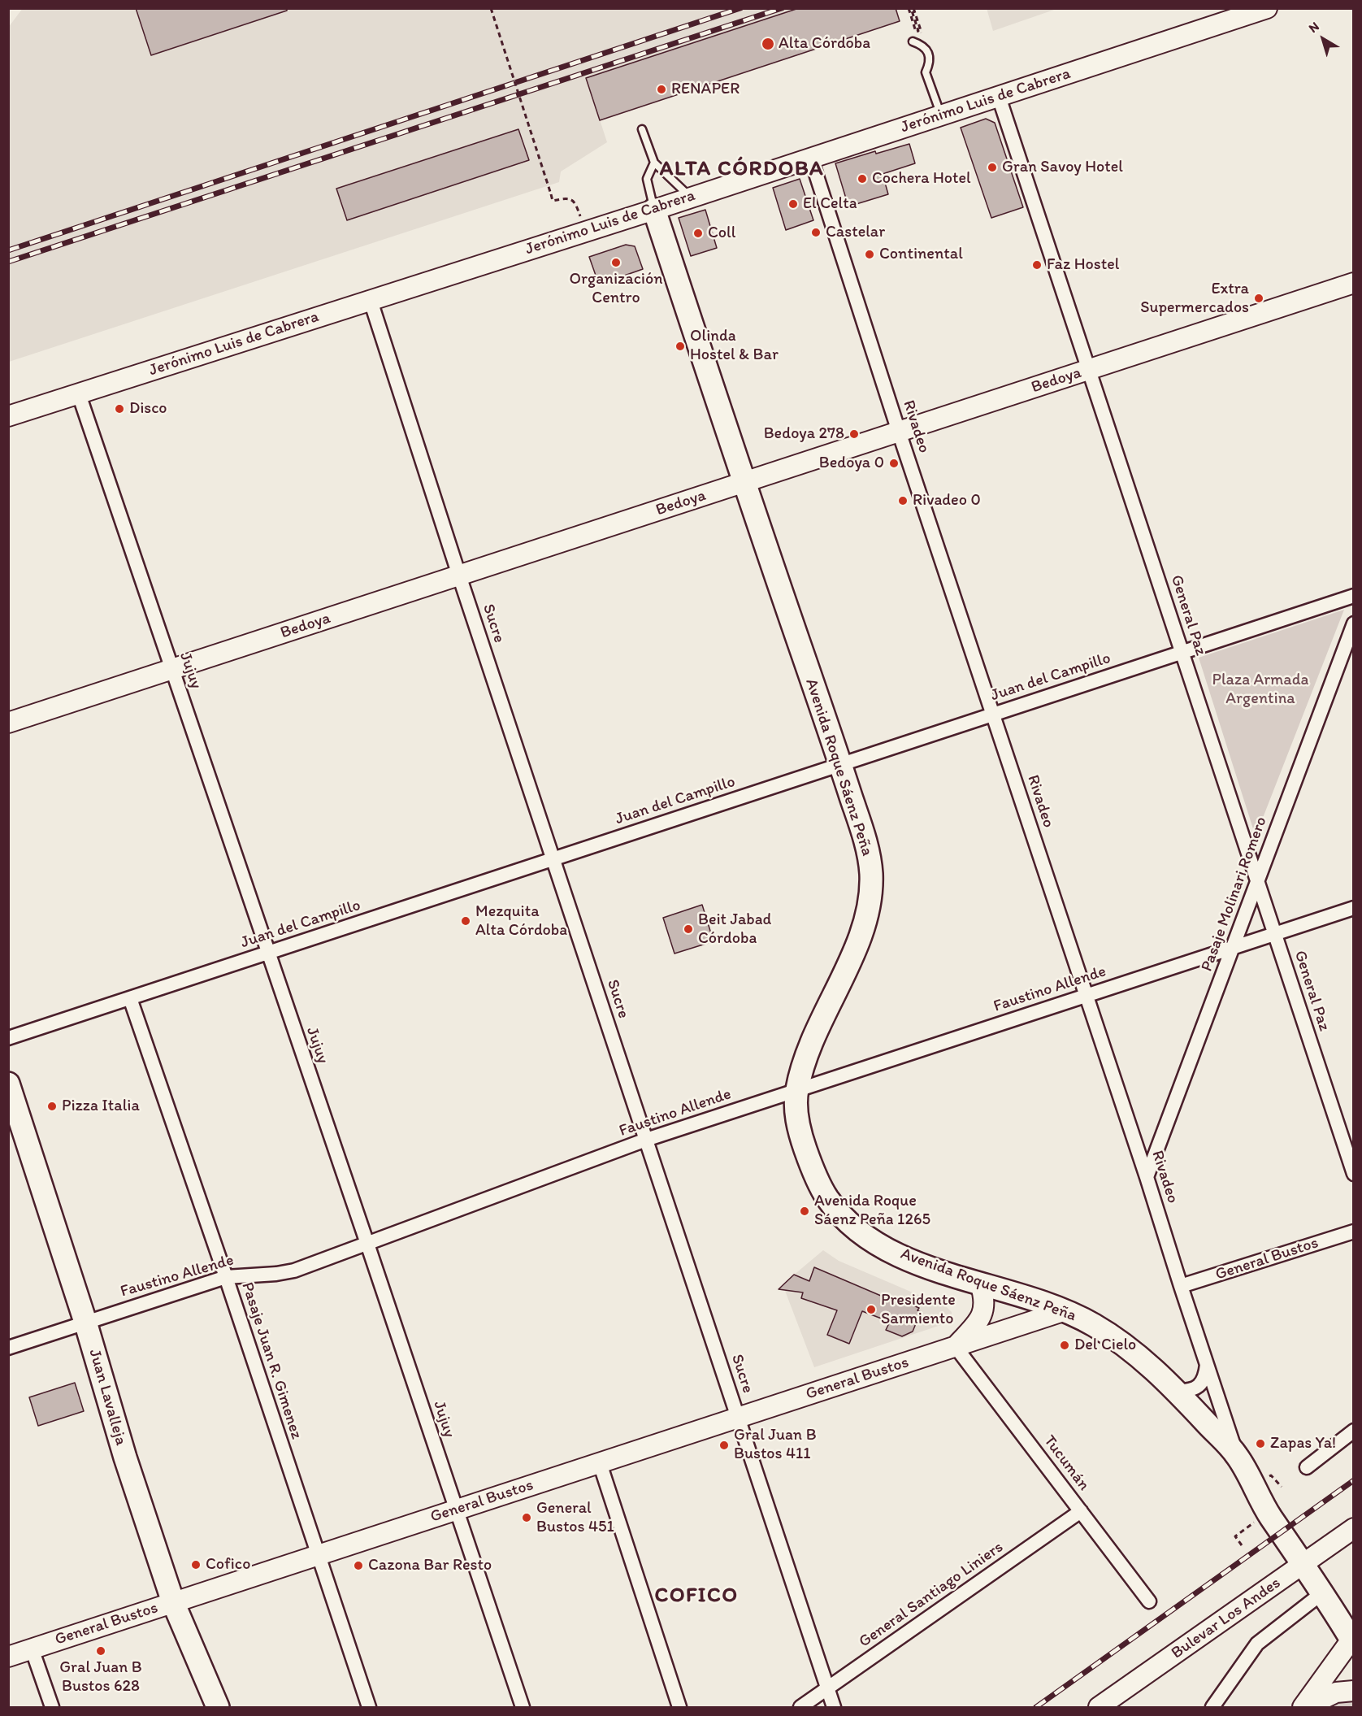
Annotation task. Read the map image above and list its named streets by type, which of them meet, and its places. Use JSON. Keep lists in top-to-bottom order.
{
  "streets": {
    "main road": [
      "Jerónimo Luis de Cabrera",
      "Bedoya",
      "Avenida Roque Sáenz Peña",
      "General Bustos",
      "Juan Lavalleja",
      "Bulevar Los Andes"
    ],
    "street": [
      "Rivadeo",
      "General Paz",
      "Sucre",
      "Jujuy",
      "Juan del Campillo",
      "Pasaje Molinari Romero",
      "Faustino Allende",
      "Pasaje Juan R. Gimenez",
      "Tucumán",
      "General Santiago Liniers"
    ]
  },
  "crossings": [
    ["Jerónimo Luis de Cabrera", "Rivadeo"],
    ["Jerónimo Luis de Cabrera", "General Paz"],
    ["Jerónimo Luis de Cabrera", "Sucre"],
    ["Jerónimo Luis de Cabrera", "Jujuy"],
    ["Jerónimo Luis de Cabrera", "Avenida Roque Sáenz Peña"],
    ["Bedoya", "Rivadeo"],
    ["Bedoya", "General Paz"],
    ["Bedoya", "Sucre"],
    ["Bedoya", "Jujuy"],
    ["Bedoya", "Avenida Roque Sáenz Peña"],
    ["Rivadeo", "Juan del Campillo"],
    ["Rivadeo", "Avenida Roque Sáenz Peña"],
    ["Rivadeo", "Pasaje Molinari Romero"],
    ["Rivadeo", "Faustino Allende"],
    ["Rivadeo", "General Bustos"],
    ["General Paz", "Juan del Campillo"],
    ["General Paz", "Pasaje Molinari Romero"],
    ["General Paz", "Faustino Allende"],
    ["Sucre", "Juan del Campillo"],
    ["Sucre", "Faustino Allende"],
    ["Sucre", "General Bustos"],
    ["Sucre", "General Santiago Liniers"],
    ["Jujuy", "Juan del Campillo"],
    ["Jujuy", "Faustino Allende"],
    ["Jujuy", "General Bustos"],
    ["Juan del Campillo", "Avenida Roque Sáenz Peña"],
    ["Juan del Campillo", "Pasaje Juan R. Gimenez"],
    ["Avenida Roque Sáenz Peña", "Faustino Allende"],
    ["Avenida Roque Sáenz Peña", "General Bustos"],
    ["Avenida Roque Sáenz Peña", "Bulevar Los Andes"],
    ["Pasaje Molinari Romero", "Faustino Allende"],
    ["Faustino Allende", "Pasaje Juan R. Gimenez"],
    ["Faustino Allende", "Juan Lavalleja"],
    ["General Bustos", "Pasaje Juan R. Gimenez"],
    ["General Bustos", "Juan Lavalleja"],
    ["General Bustos", "Tucumán"],
    ["Tucumán", "General Santiago Liniers"]
  ],
  "districts": ["ALTA CÓRDOBA", "COFICO"],
  "parks": ["Plaza Armada Argentina"],
  "places": [
    "Alta Córdoba",
    "RENAPER",
    "Gran Savoy Hotel",
    "Cochera Hotel",
    "El Celta",
    "Castelar",
    "Coll",
    "Continental",
    "Organización Centro",
    "Faz Hostel",
    "Extra Supermercados",
    "Olinda Hostel & Bar",
    "Disco",
    "Bedoya 278",
    "Bedoya 0",
    "Rivadeo 0",
    "Mezquita Alta Córdoba",
    "Beit Jabad Córdoba",
    "Pizza Italia",
    "Avenida Roque Sáenz Peña 1265",
    "Presidente Sarmiento",
    "Del Cielo",
    "Zapas Ya!",
    "Gral Juan B Bustos 411",
    "General Bustos 451",
    "Cofico",
    "Cazona Bar Resto",
    "Gral Juan B Bustos 628"
  ],
  "north": "top left"
}
